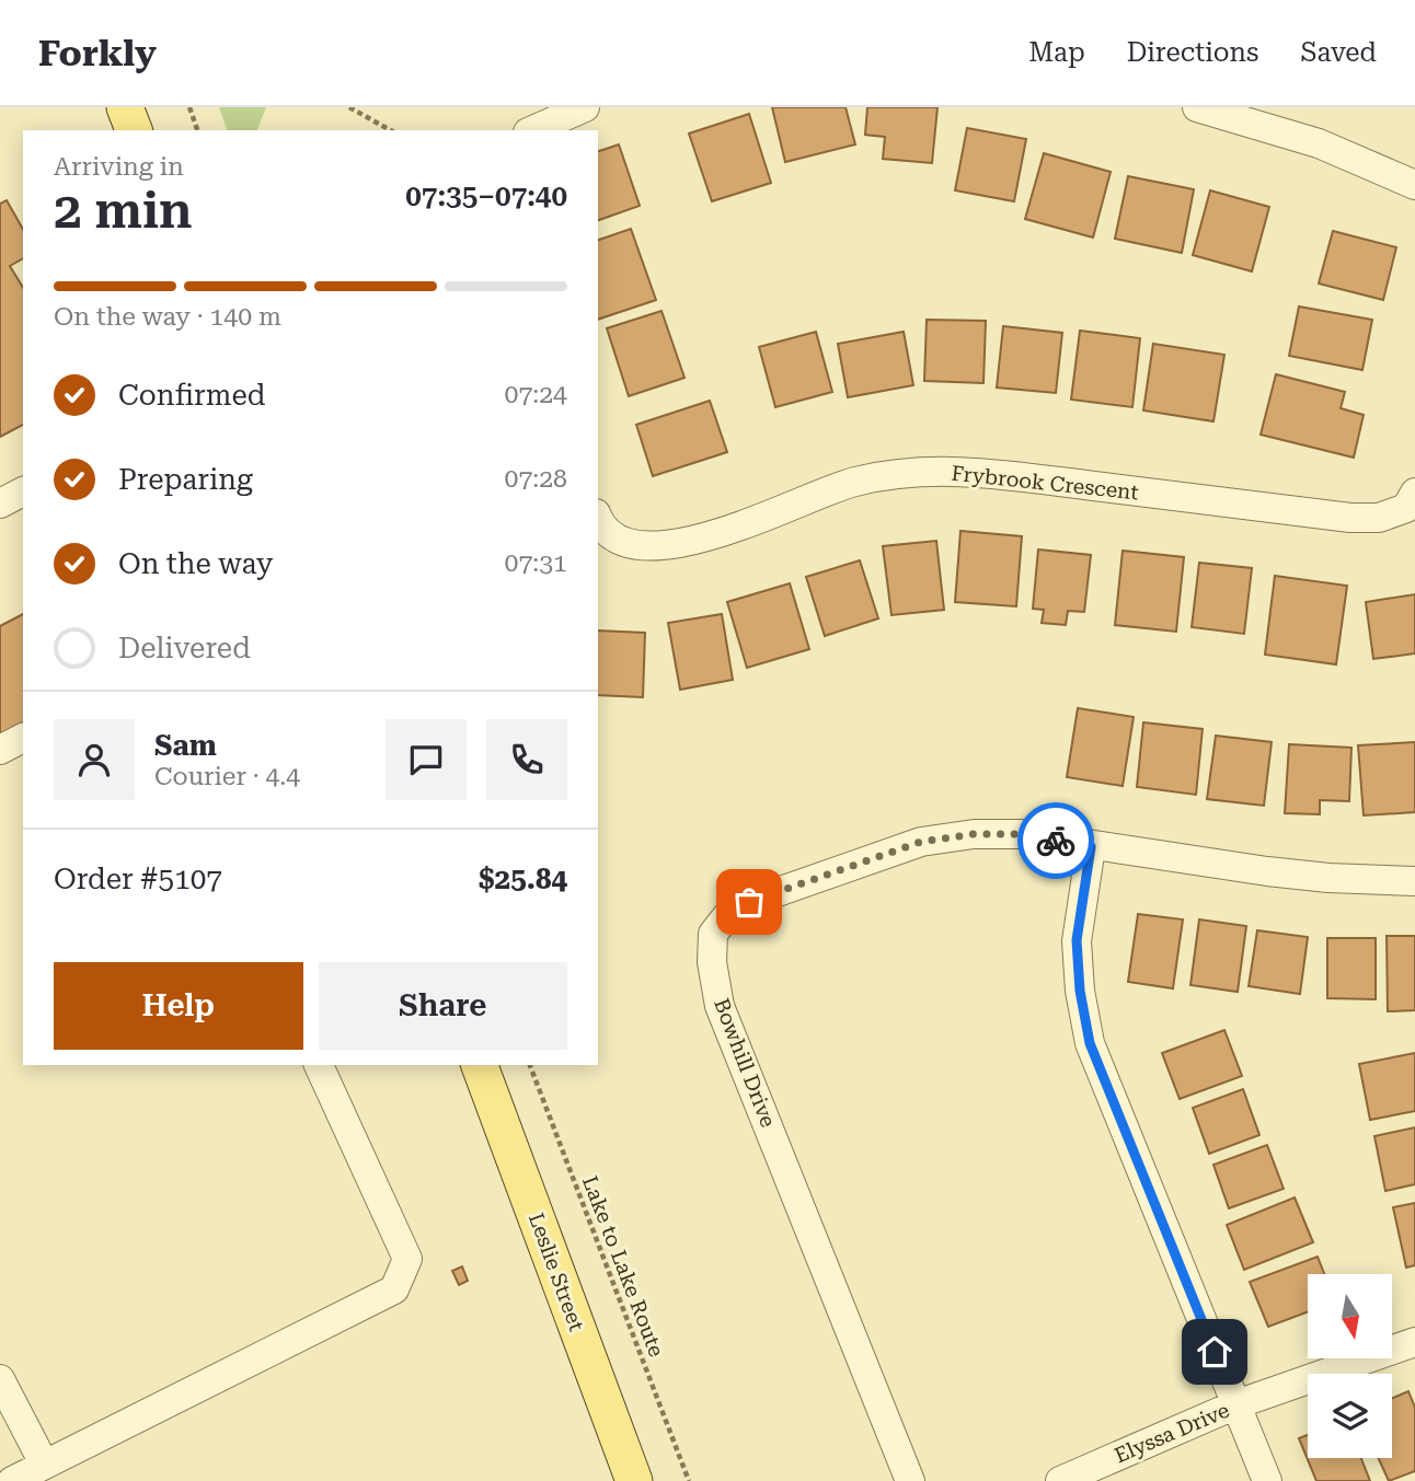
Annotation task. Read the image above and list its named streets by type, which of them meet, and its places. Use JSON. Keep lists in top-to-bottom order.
{
  "streets": {
    "main road": ["Leslie Street"],
    "street": ["Frybrook Crescent", "Bowhill Drive", "Elyssa Drive"],
    "path": ["Lake to Lake Route"]
  },
  "north": "bottom",
  "page": {
    "header": "Forkly",
    "nav": ["Map", "Directions", "Saved"],
    "heading": ["2 min", "Arriving in", "07:35–07:40"],
    "panel": [
      "Sam",
      "Courier · 4.4",
      "Order #5107",
      "$25.84"
    ],
    "bar": "On the way · 140 m",
    "list": [
      ["Confirmed", "07:24"],
      ["Preparing", "07:28"],
      ["On the way", "07:31"],
      "Delivered"
    ],
    "buttons": ["Help", "Share"]
  }
}
